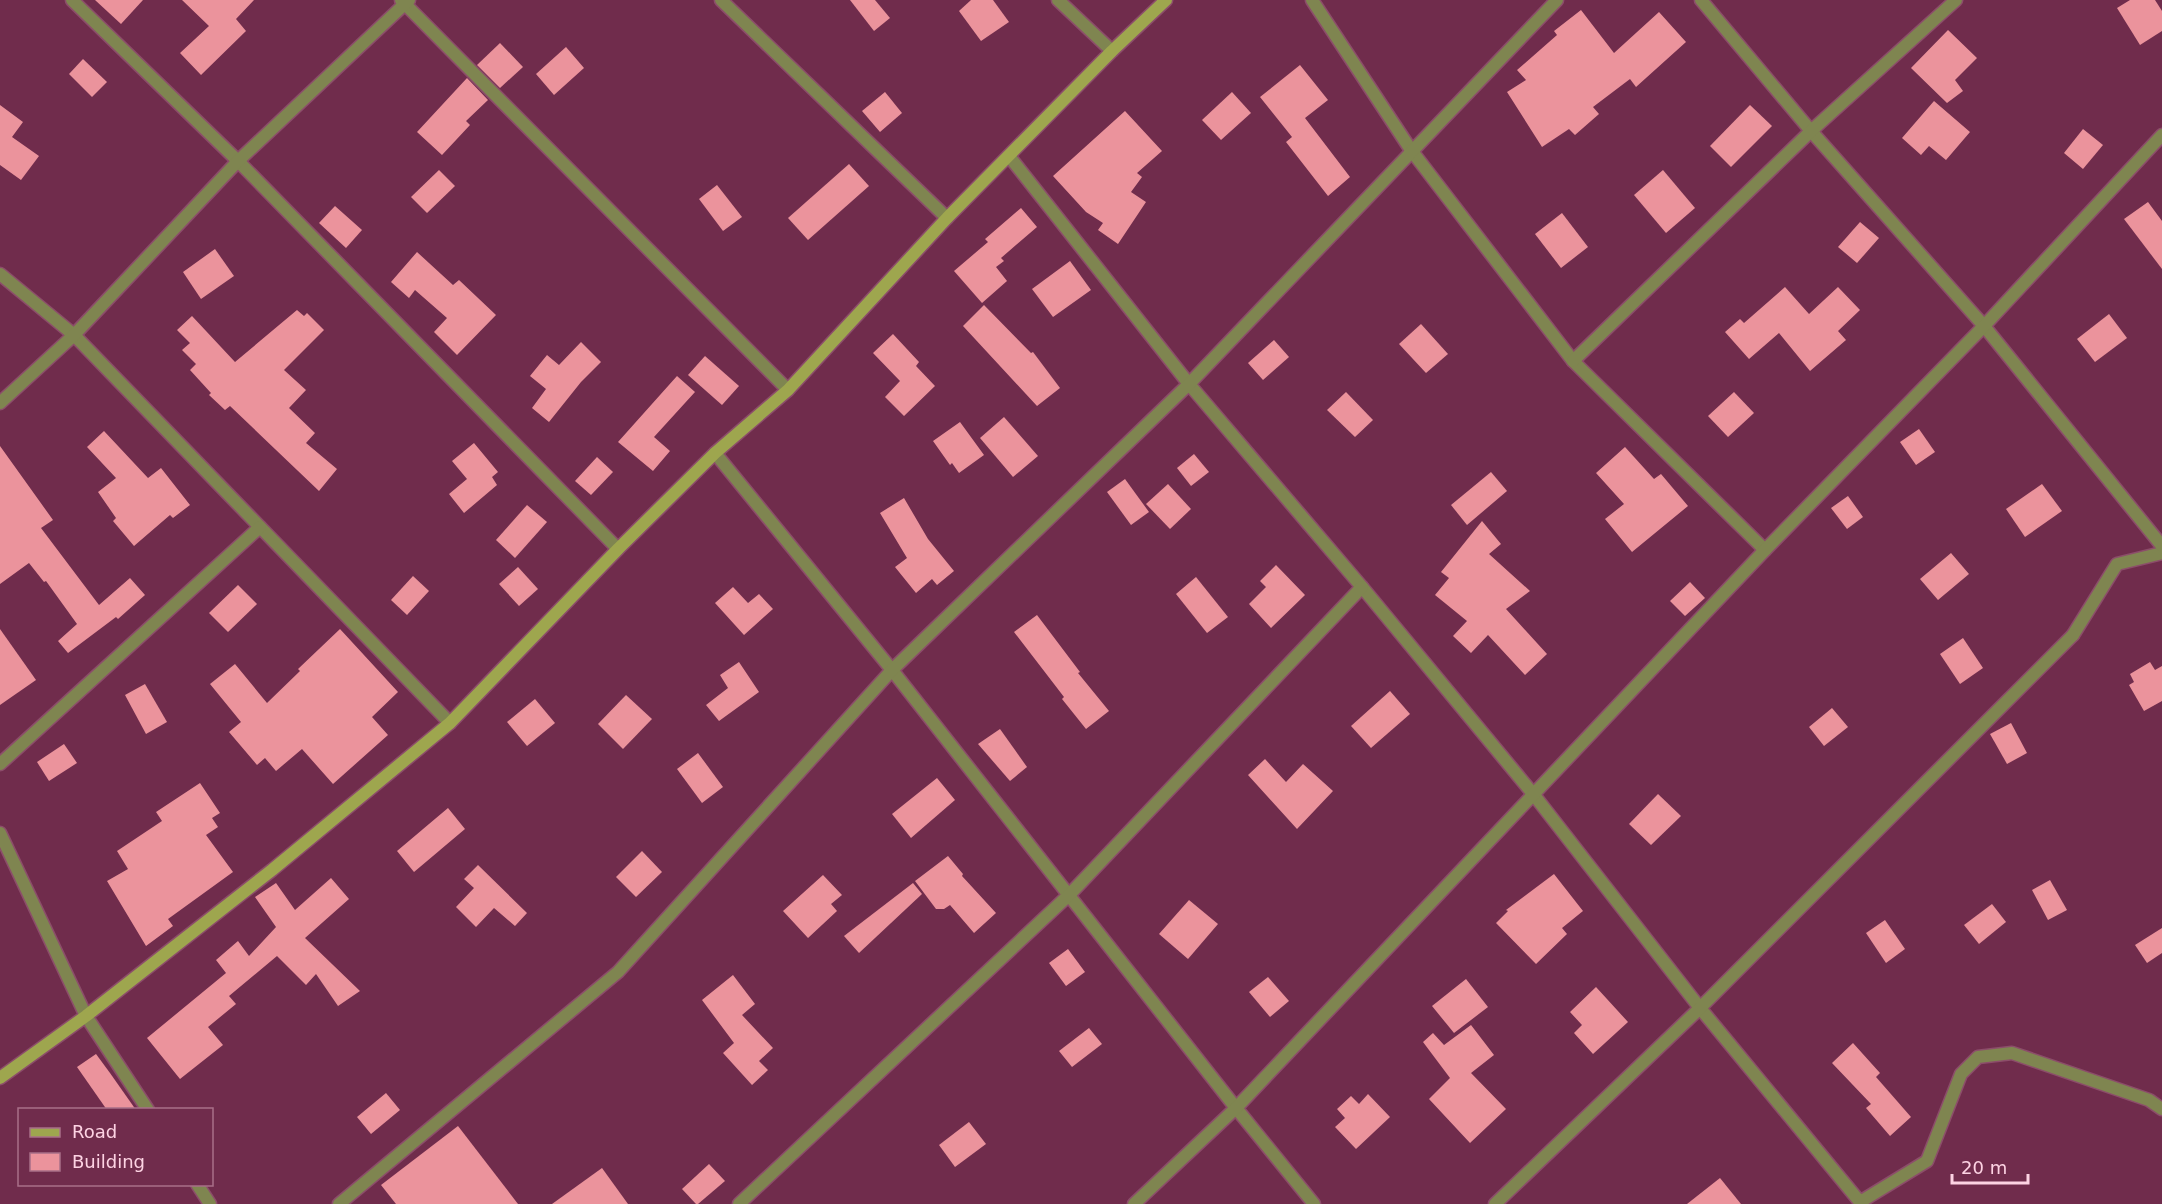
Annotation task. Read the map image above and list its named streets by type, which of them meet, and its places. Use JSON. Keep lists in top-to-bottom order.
{
  "legend": ["Road", "Building"],
  "scale_bar": "20 m"
}
